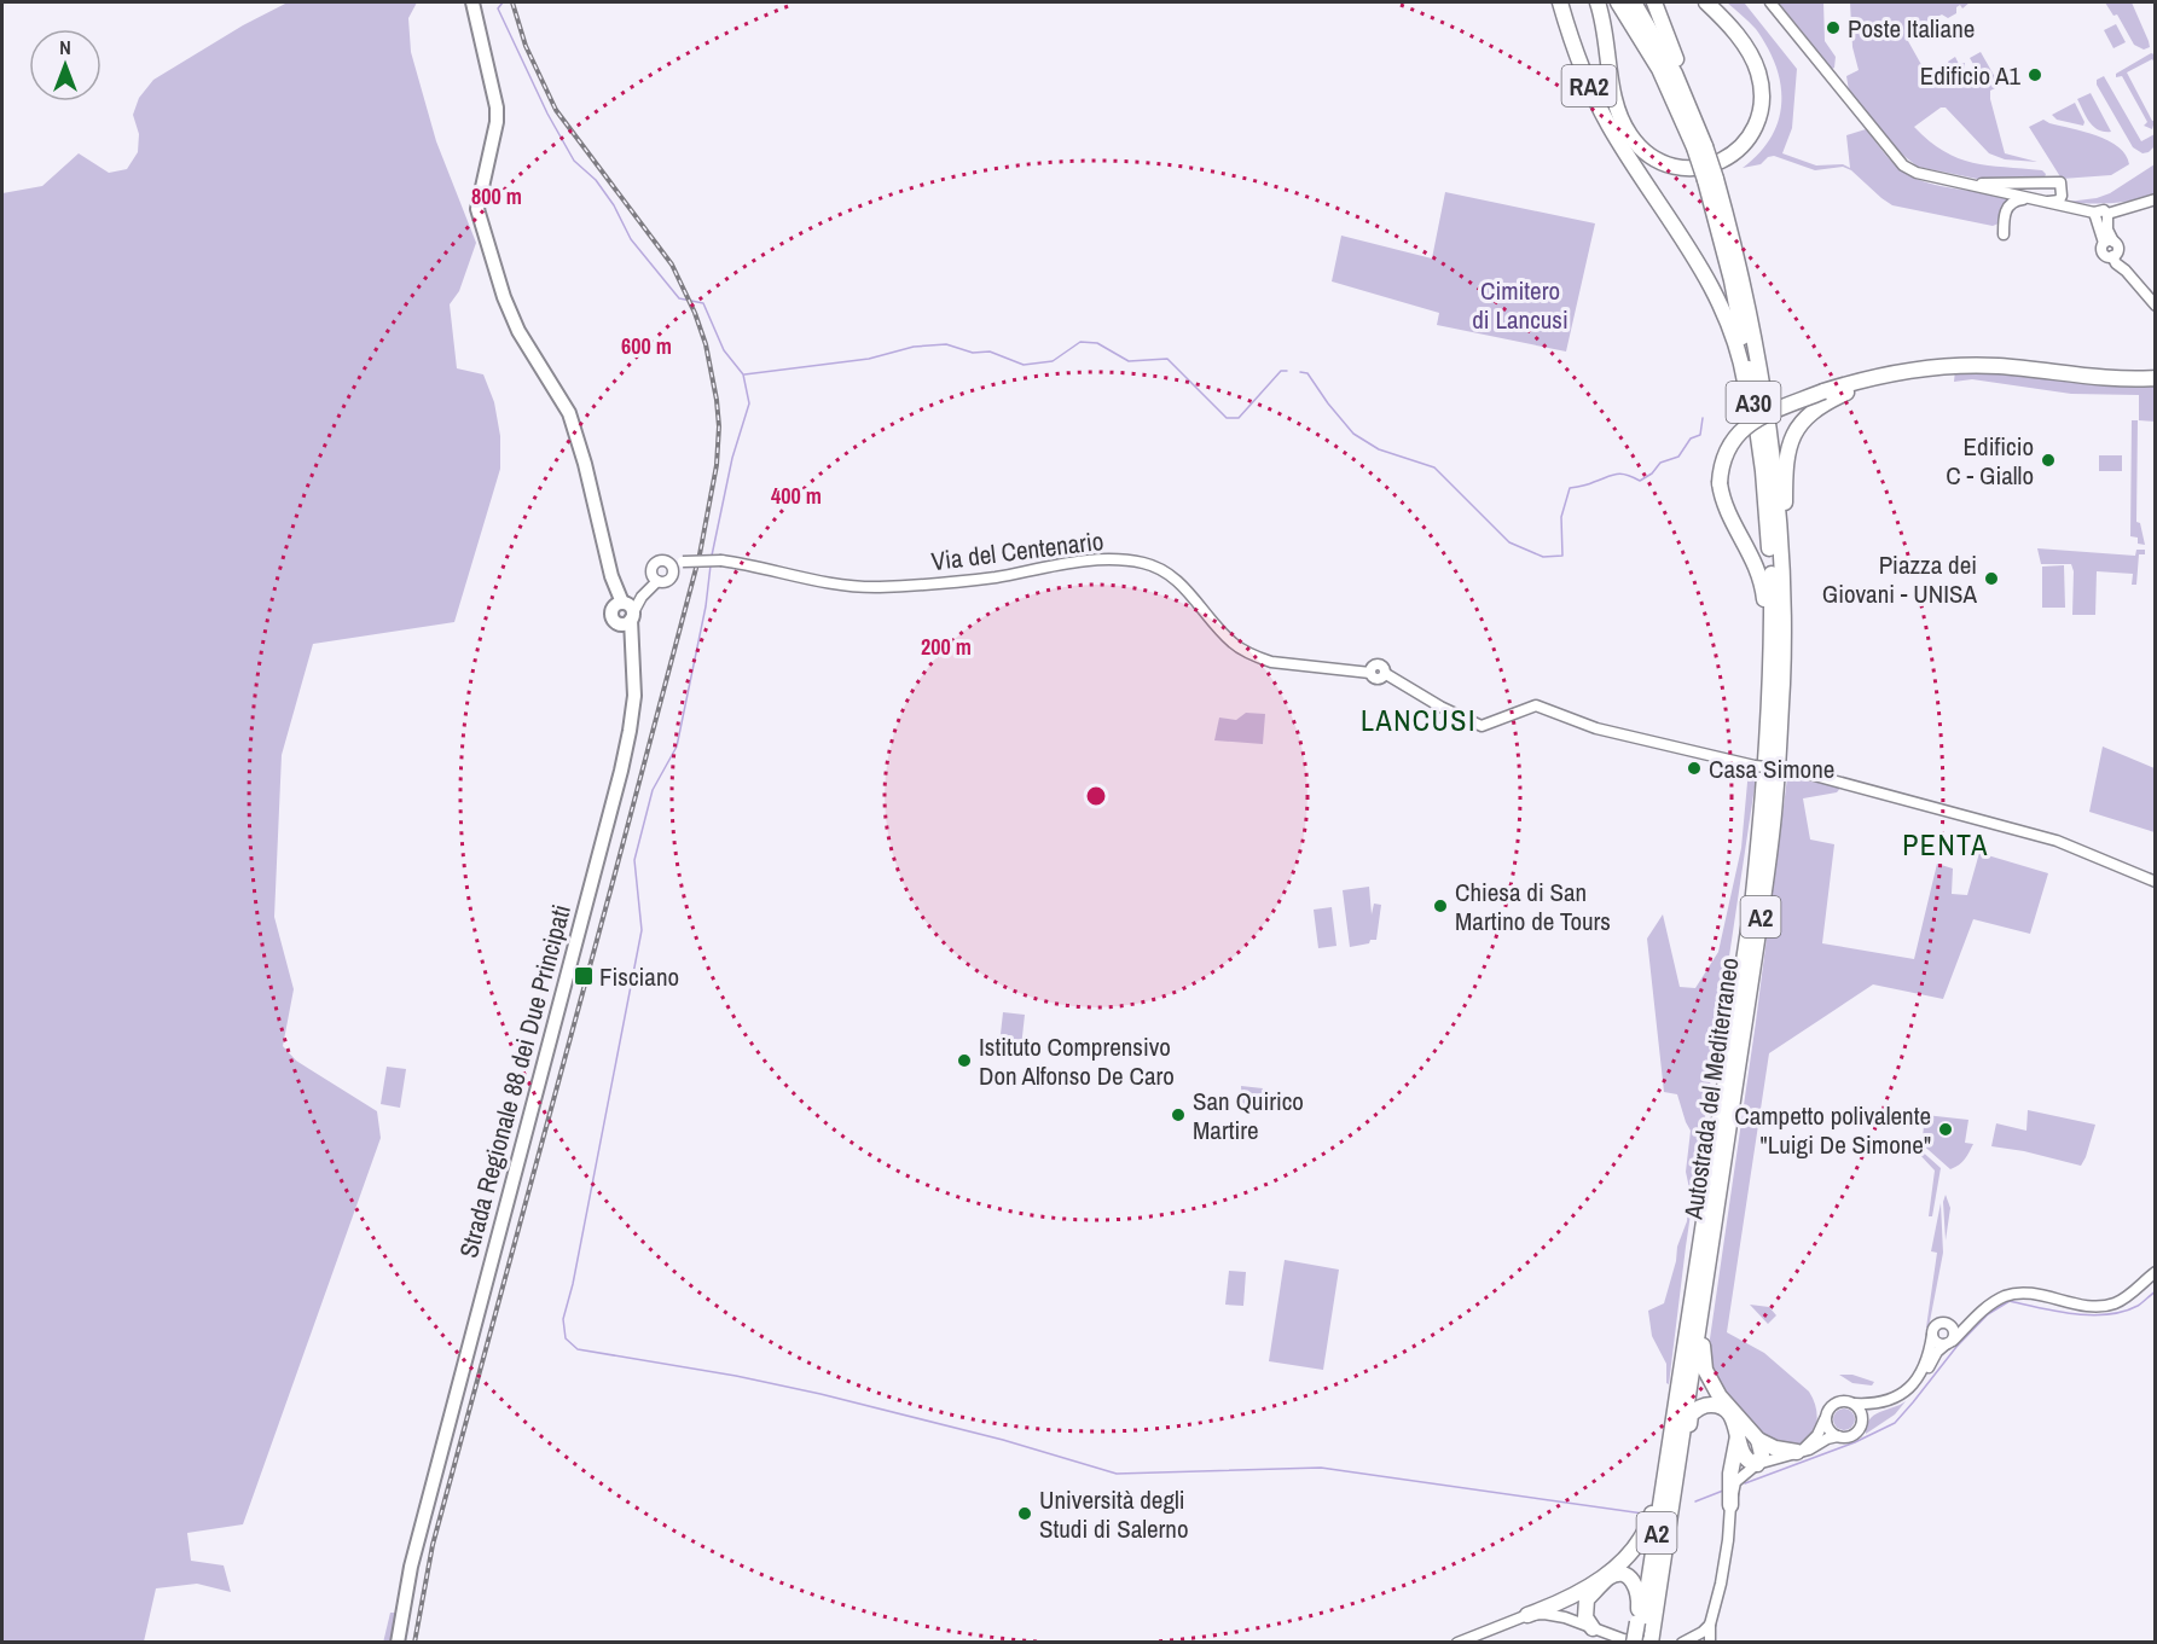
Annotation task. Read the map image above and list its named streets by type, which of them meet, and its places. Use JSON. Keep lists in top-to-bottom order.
{
  "streets": {
    "highway": [
      "RA2",
      "A30",
      "A2",
      "Autostrada del Mediterraneo"
    ],
    "main road": ["Strada Regionale 88 dei Due Principati"],
    "street": ["Via del Centenario"]
  },
  "crossings": [
    ["RA2", "A30"],
    ["RA2", "Autostrada del Mediterraneo"],
    ["A30", "Autostrada del Mediterraneo"]
  ],
  "districts": ["LANCUSI", "PENTA"],
  "parks": ["Cimitero di Lancusi"],
  "places": {
    "other": [
      "Poste Italiane",
      "Edificio A1",
      "Edificio C - Giallo",
      "Piazza dei Giovani - UNISA",
      "Casa Simone",
      "Chiesa di San Martino de Tours",
      "Istituto Comprensivo Don Alfonso De Caro",
      "San Quirico Martire",
      "Campetto polivalente \"Luigi De Simone\"",
      "Università degli Studi di Salerno"
    ],
    "transit": ["Fisciano"]
  },
  "north": "top",
  "rings": [
    "800 m",
    "600 m",
    "400 m",
    "200 m"
  ]
}
